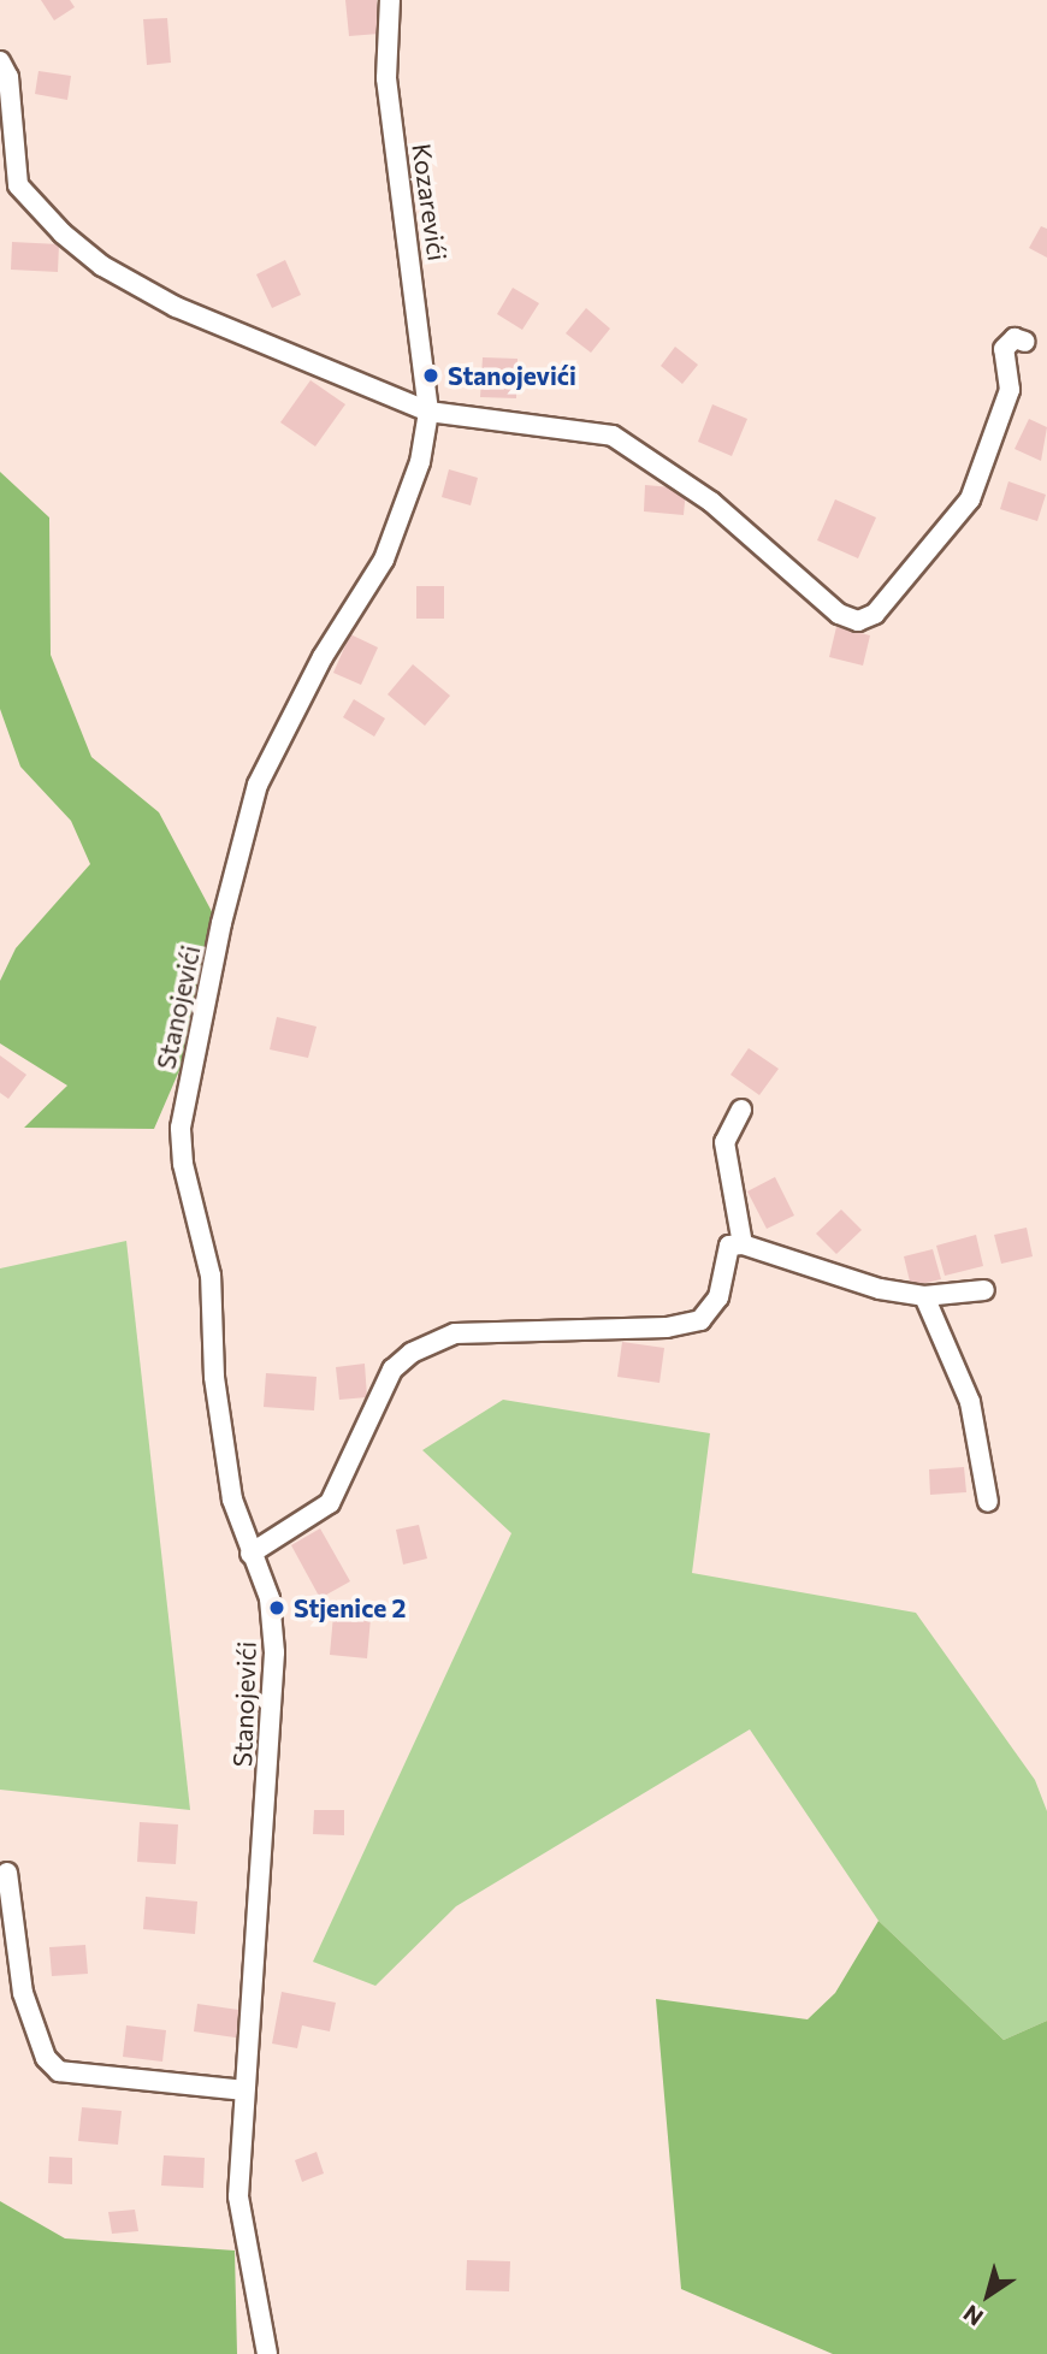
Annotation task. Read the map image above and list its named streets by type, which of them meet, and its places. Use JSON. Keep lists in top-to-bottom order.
{
  "streets": {
    "street": ["Kozarevići", "Stanojevići"]
  },
  "crossings": [
    ["Kozarevići", "Stanojevići"]
  ],
  "places": ["Stanojevići", "Stjenice 2"],
  "north": "bottom left"
}
